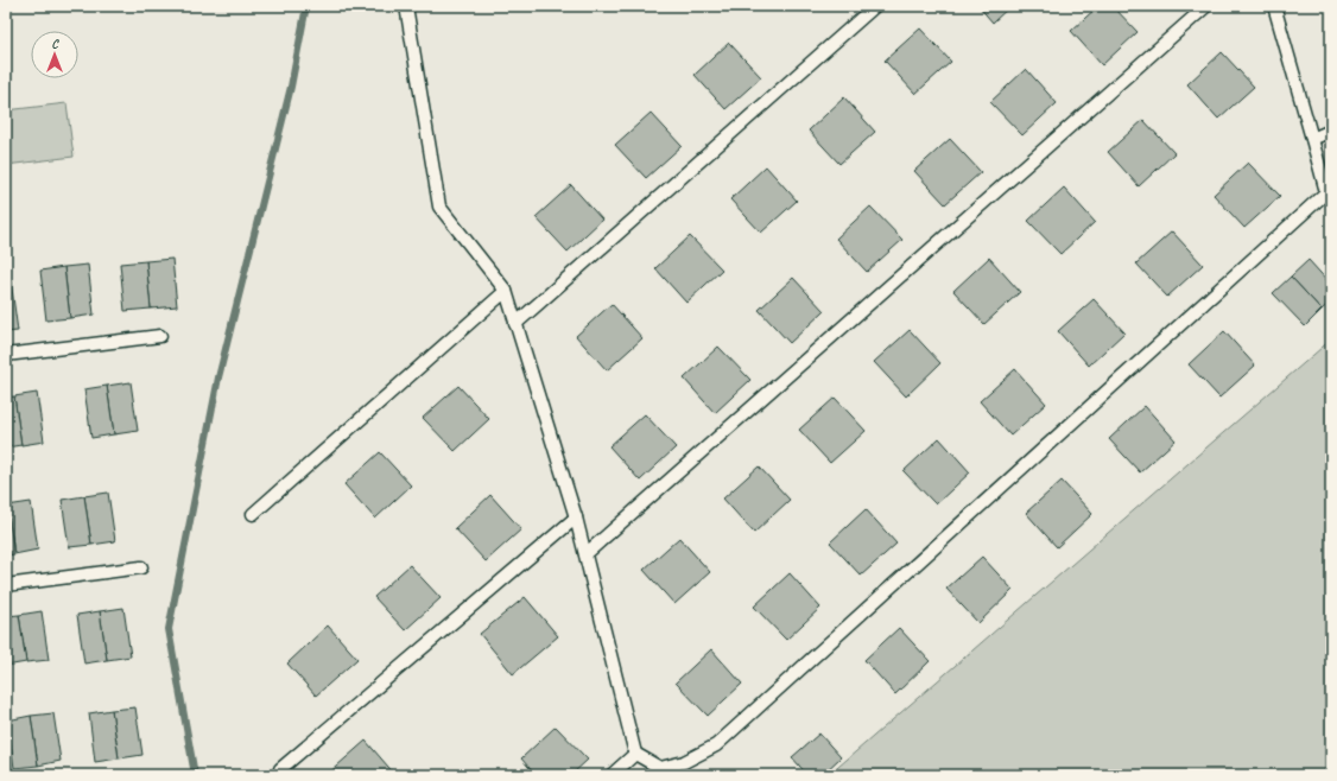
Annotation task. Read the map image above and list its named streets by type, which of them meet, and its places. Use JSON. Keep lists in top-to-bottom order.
{
  "north": "top"
}
